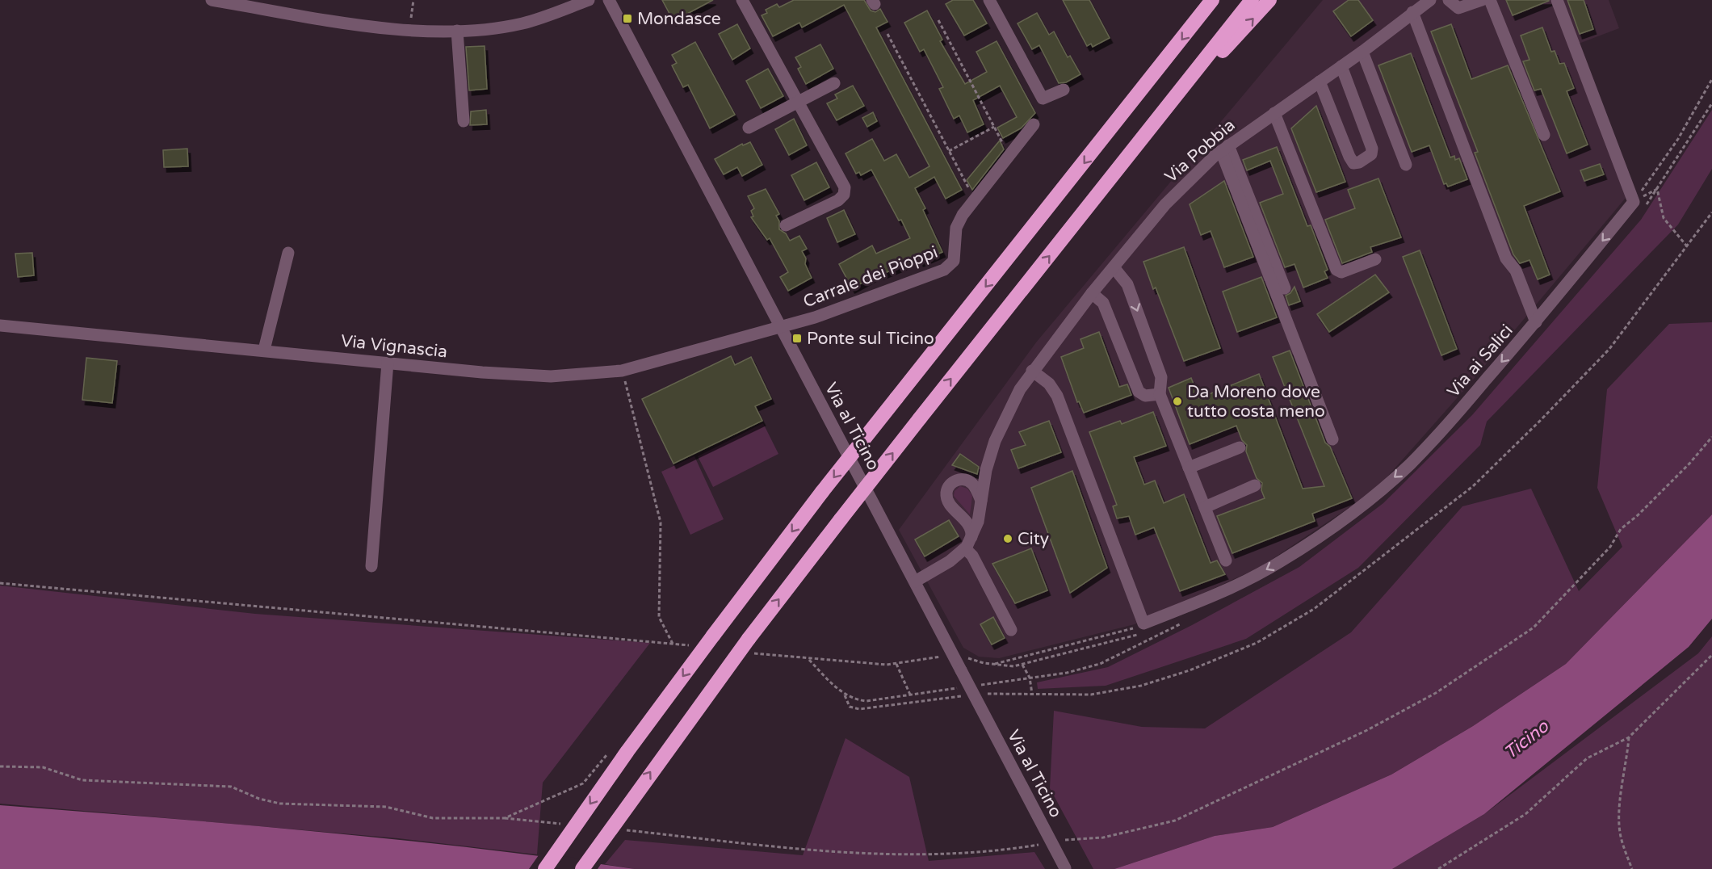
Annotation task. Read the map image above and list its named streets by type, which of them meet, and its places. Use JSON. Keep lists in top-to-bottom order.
{
  "streets": {
    "street": [
      "Via Pobbia",
      "Carrale dei Pioppi",
      "Via Vignascia",
      "Via ai Salici",
      "Via al Ticino"
    ]
  },
  "crossings": [
    ["Carrale dei Pioppi", "Via Vignascia"],
    ["Carrale dei Pioppi", "Via al Ticino"],
    ["Via Vignascia", "Via al Ticino"]
  ],
  "one_way": ["Via ai Salici"],
  "water": ["Ticino"],
  "places": {
    "transit": ["Mondasce", "Ponte sul Ticino"],
    "other": ["Da Moreno dove tutto costa meno", "City"]
  }
}
